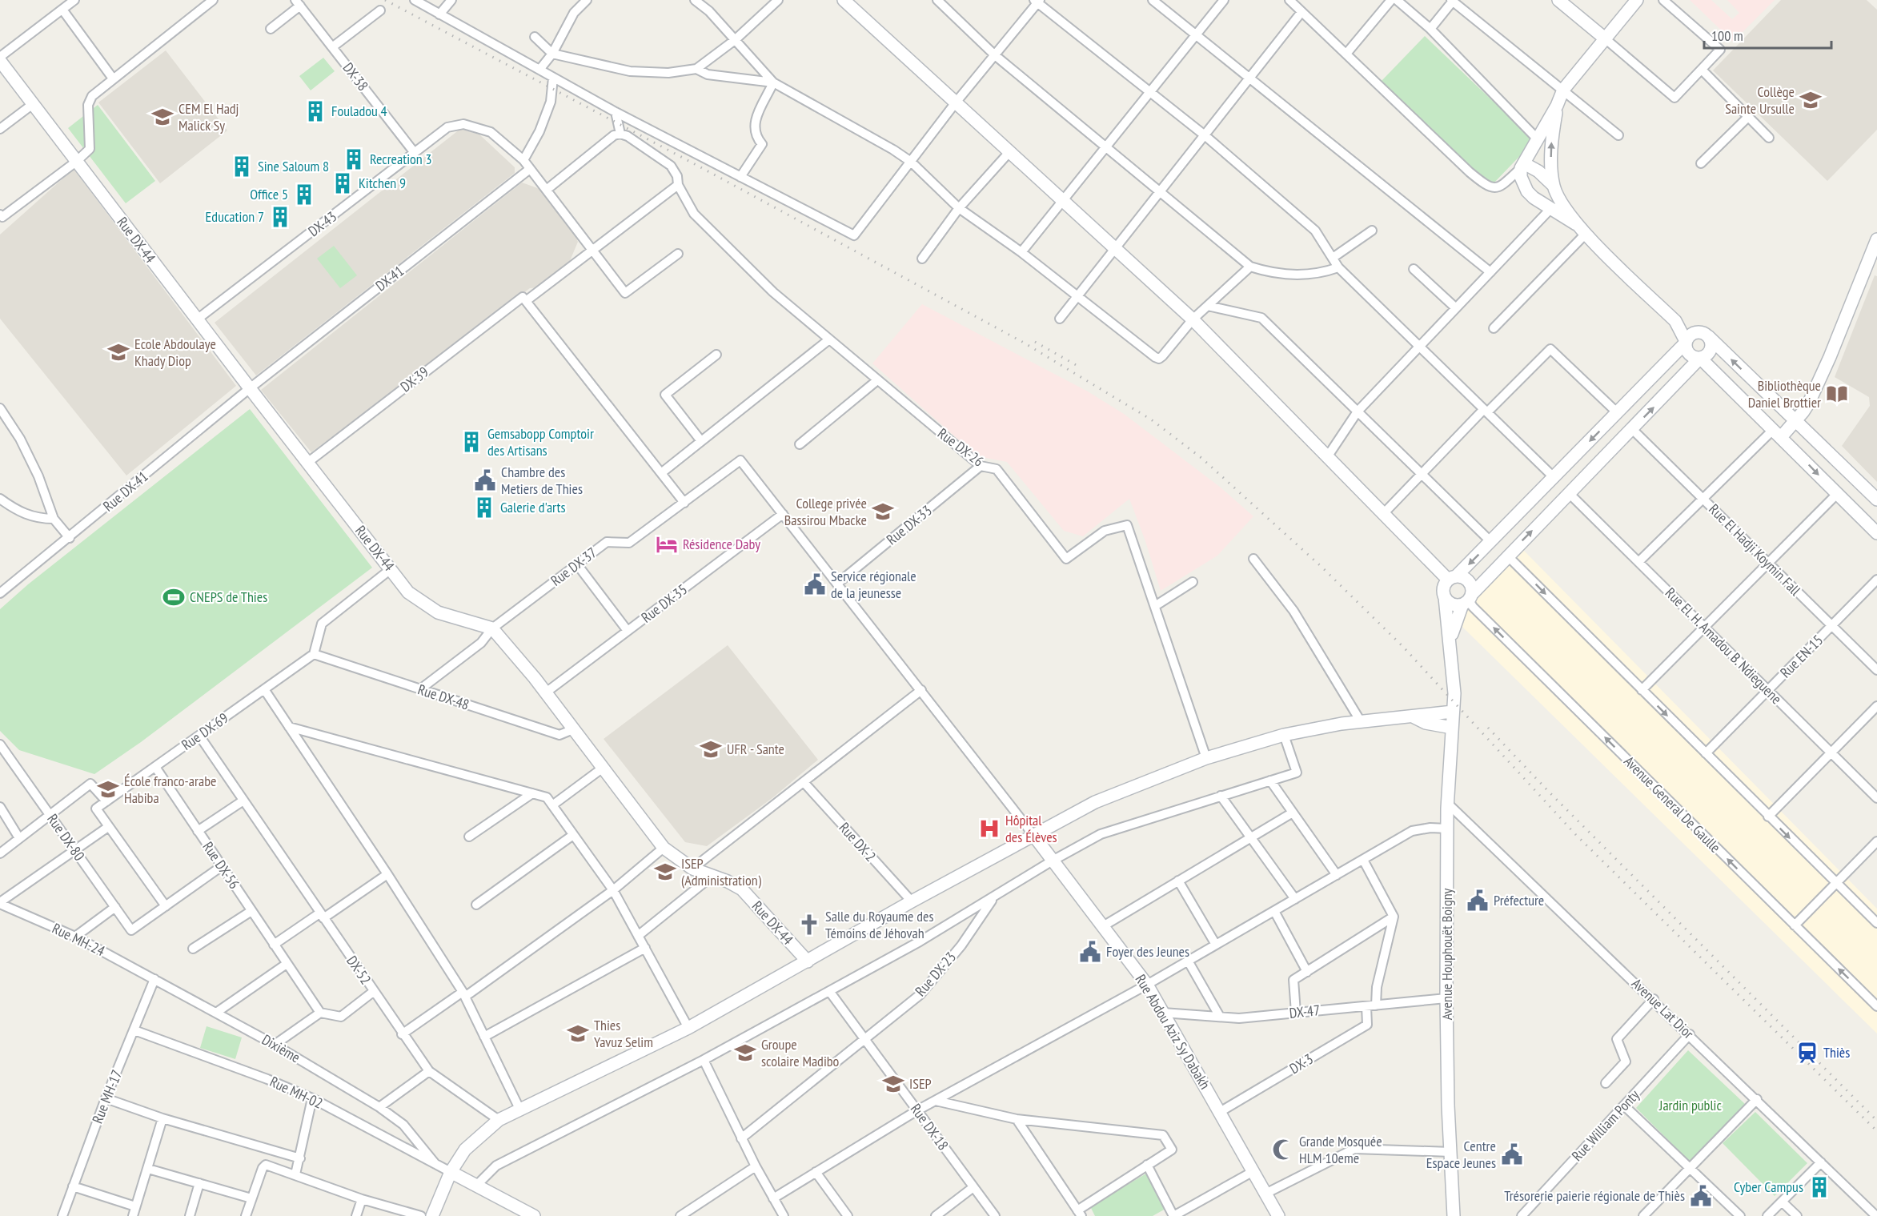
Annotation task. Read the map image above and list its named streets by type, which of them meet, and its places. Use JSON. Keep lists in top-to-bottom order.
{
  "streets": {
    "main road": ["Rue DX-44", "Avenue Houphouët Boigny", "Rue Abdou Aziz Sy Dabakh"],
    "street": [
      "DX-38",
      "DX-43",
      "DX-41",
      "DX-39",
      "Rue DX-26",
      "Rue DX-41",
      "Rue DX-33",
      "Rue El Hadji Koymin Fall",
      "Rue DX-37",
      "Rue DX-35",
      "Rue El. H. Amadou B. Ndieguene",
      "Rue EN-15",
      "Rue DX-48",
      "Rue DX-69",
      "Avenue General De Gaulle",
      "Rue DX-80",
      "Rue DX-2",
      "Rue DX-56",
      "Rue MH-24",
      "DX-52",
      "Rue DX-23",
      "Avenue Lat Dior",
      "DX-47",
      "Dixième",
      "DX-3",
      "Rue MH-02",
      "Rue MH-17",
      "Rue William Ponty",
      "Rue DX-18"
    ]
  },
  "crossings": [
    ["DX-38", "DX-43"],
    ["DX-43", "Rue DX-44"],
    ["Rue DX-44", "DX-41"],
    ["Rue DX-44", "DX-39"],
    ["Rue DX-44", "Rue DX-41"],
    ["Rue DX-44", "Rue DX-37"],
    ["Rue DX-44", "Rue DX-35"],
    ["Rue DX-44", "Rue DX-48"],
    ["DX-41", "Rue DX-41"],
    ["DX-39", "Rue DX-26"],
    ["Rue DX-26", "Rue DX-33"],
    ["Rue El Hadji Koymin Fall", "Rue EN-15"],
    ["Rue DX-37", "Rue DX-35"],
    ["Rue DX-37", "Rue DX-48"],
    ["Rue El. H. Amadou B. Ndieguene", "Rue EN-15"],
    ["Rue DX-48", "Rue DX-69"],
    ["Rue DX-69", "Rue DX-56"],
    ["Rue DX-69", "DX-52"],
    ["Avenue General De Gaulle", "Avenue Houphouët Boigny"],
    ["Rue MH-24", "Dixième"],
    ["Rue MH-24", "Rue MH-17"],
    ["Avenue Houphouët Boigny", "Avenue Lat Dior"],
    ["Avenue Houphouët Boigny", "DX-47"],
    ["Rue DX-23", "Rue DX-18"],
    ["Avenue Lat Dior", "Rue William Ponty"],
    ["DX-47", "Rue Abdou Aziz Sy Dabakh"],
    ["DX-47", "DX-3"],
    ["Rue Abdou Aziz Sy Dabakh", "DX-3"],
    ["Dixième", "Rue MH-02"],
    ["Dixième", "Rue MH-17"],
    ["Rue MH-02", "Rue MH-17"]
  ],
  "parks": ["Jardin public"],
  "places": {
    "school or university": [
      "Collège Sainte Ursulle",
      "CEM El Hadj Malick Sy",
      "Ecole Abdoulaye Khady Diop",
      "College privée Bassirou Mbacke",
      "UFR - Sante",
      "École franco-arabe Habiba",
      "ISEP (Administration)",
      "Thies Yavuz Selim",
      "Groupe scolaire Madibo",
      "ISEP"
    ],
    "building": [
      "Fouladou 4",
      "Recreation 3",
      "Sine Saloum 8",
      "Kitchen 9",
      "Office 5",
      "Education 7",
      "Gemsabopp Comptoir des Artisans",
      "Galerie d'arts",
      "Cyber Campus"
    ],
    "library": ["Bibliothèque Daniel Brottier"],
    "public building": [
      "Chambre des Metiers de Thies",
      "Service régionale de la jeunesse",
      "Préfecture",
      "Foyer des Jeunes",
      "Centre Espace Jeunes",
      "Trésorerie paierie régionale de Thiès"
    ],
    "hotel": ["Résidence Daby"],
    "sports": ["CNEPS de Thies"],
    "hospital": ["Hôpital des Élèves"],
    "church": ["Salle du Royaume des Témoins de Jéhovah"],
    "station": ["Thiès"],
    "mosque": ["Grande Mosquée HLM 10eme"]
  },
  "scale_bar": "100 m"
}
